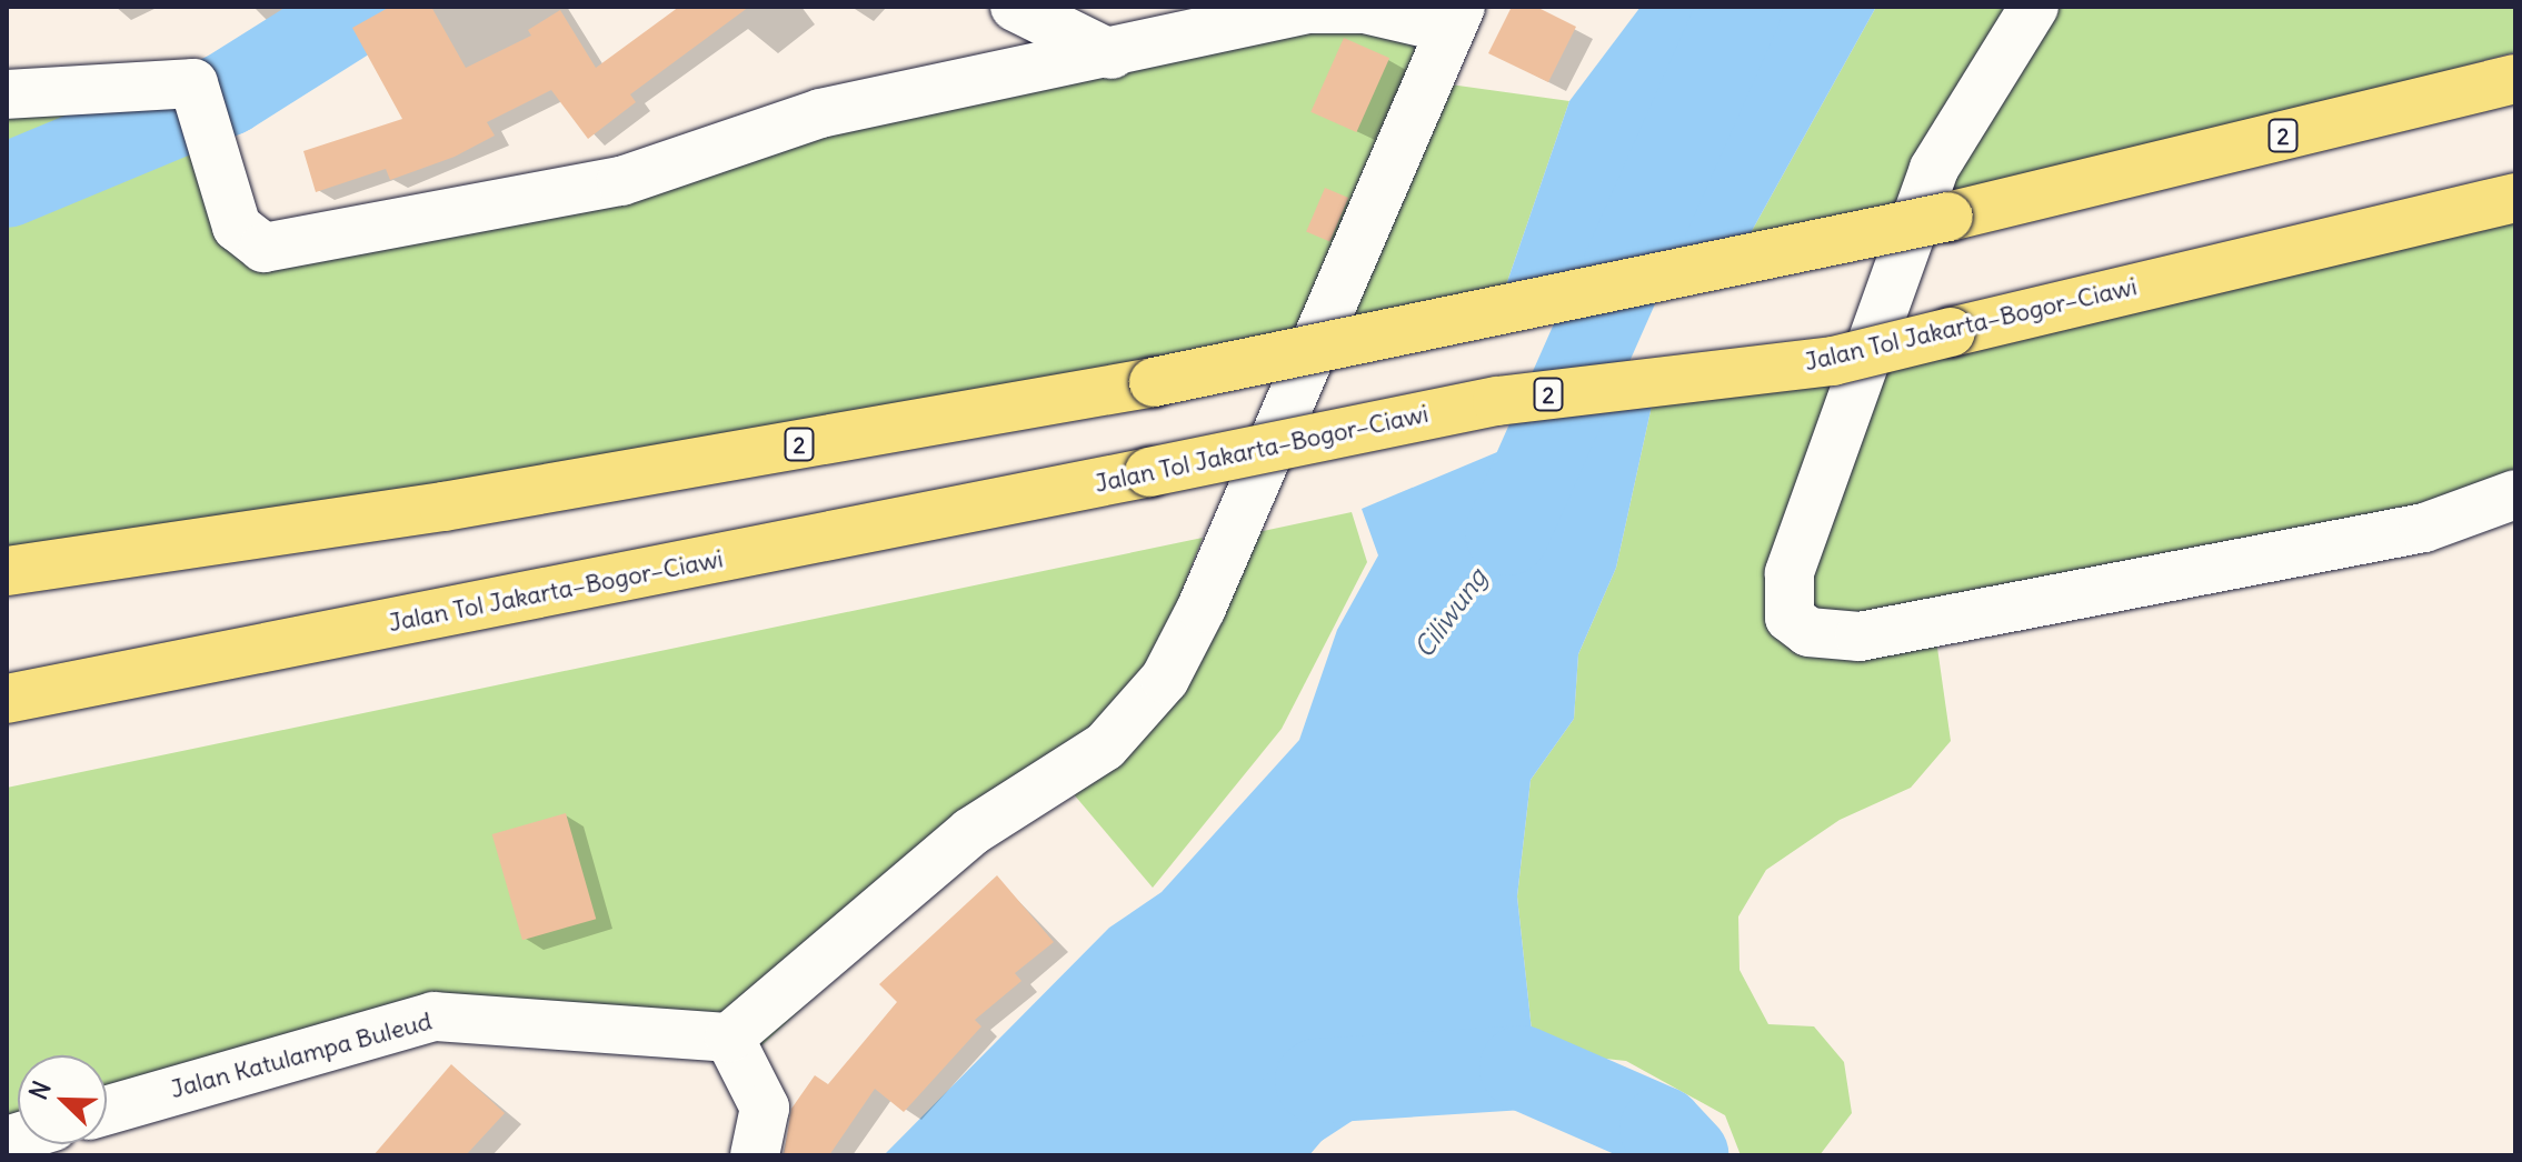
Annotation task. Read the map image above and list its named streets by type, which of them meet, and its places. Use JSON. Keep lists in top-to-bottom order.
{
  "streets": {
    "highway": ["2", "Jalan Tol Jakarta–Bogor–Ciawi"],
    "street": ["Jalan Katulampa Buleud"]
  },
  "water": ["Ciliwung"],
  "north": "top left"
}
